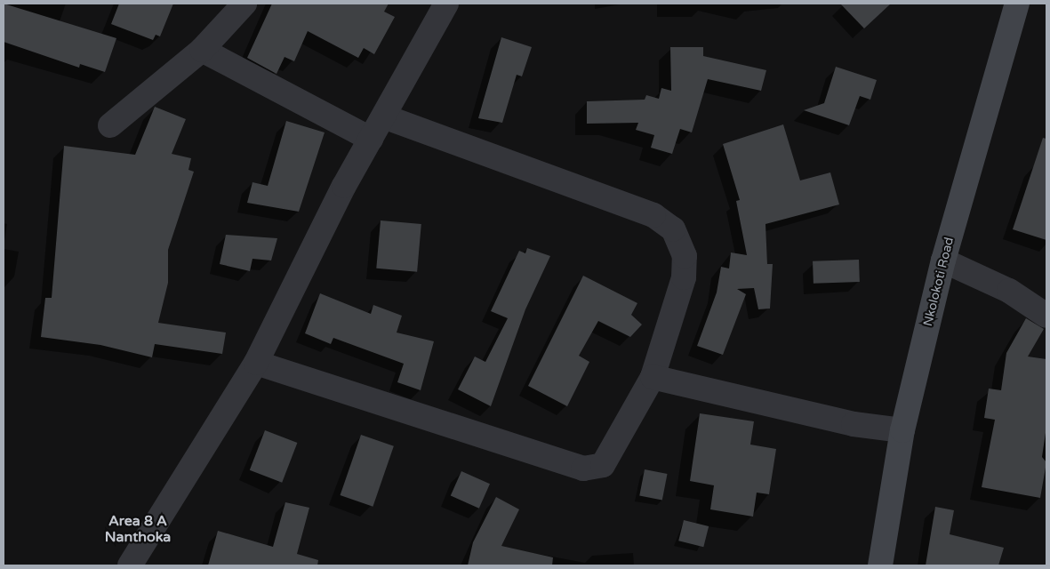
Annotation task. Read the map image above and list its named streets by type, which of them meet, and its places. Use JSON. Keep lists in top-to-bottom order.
{
  "streets": {
    "main road": ["Nkolokoti Road"]
  },
  "districts": ["Area 8 A Nanthoka"]
}
